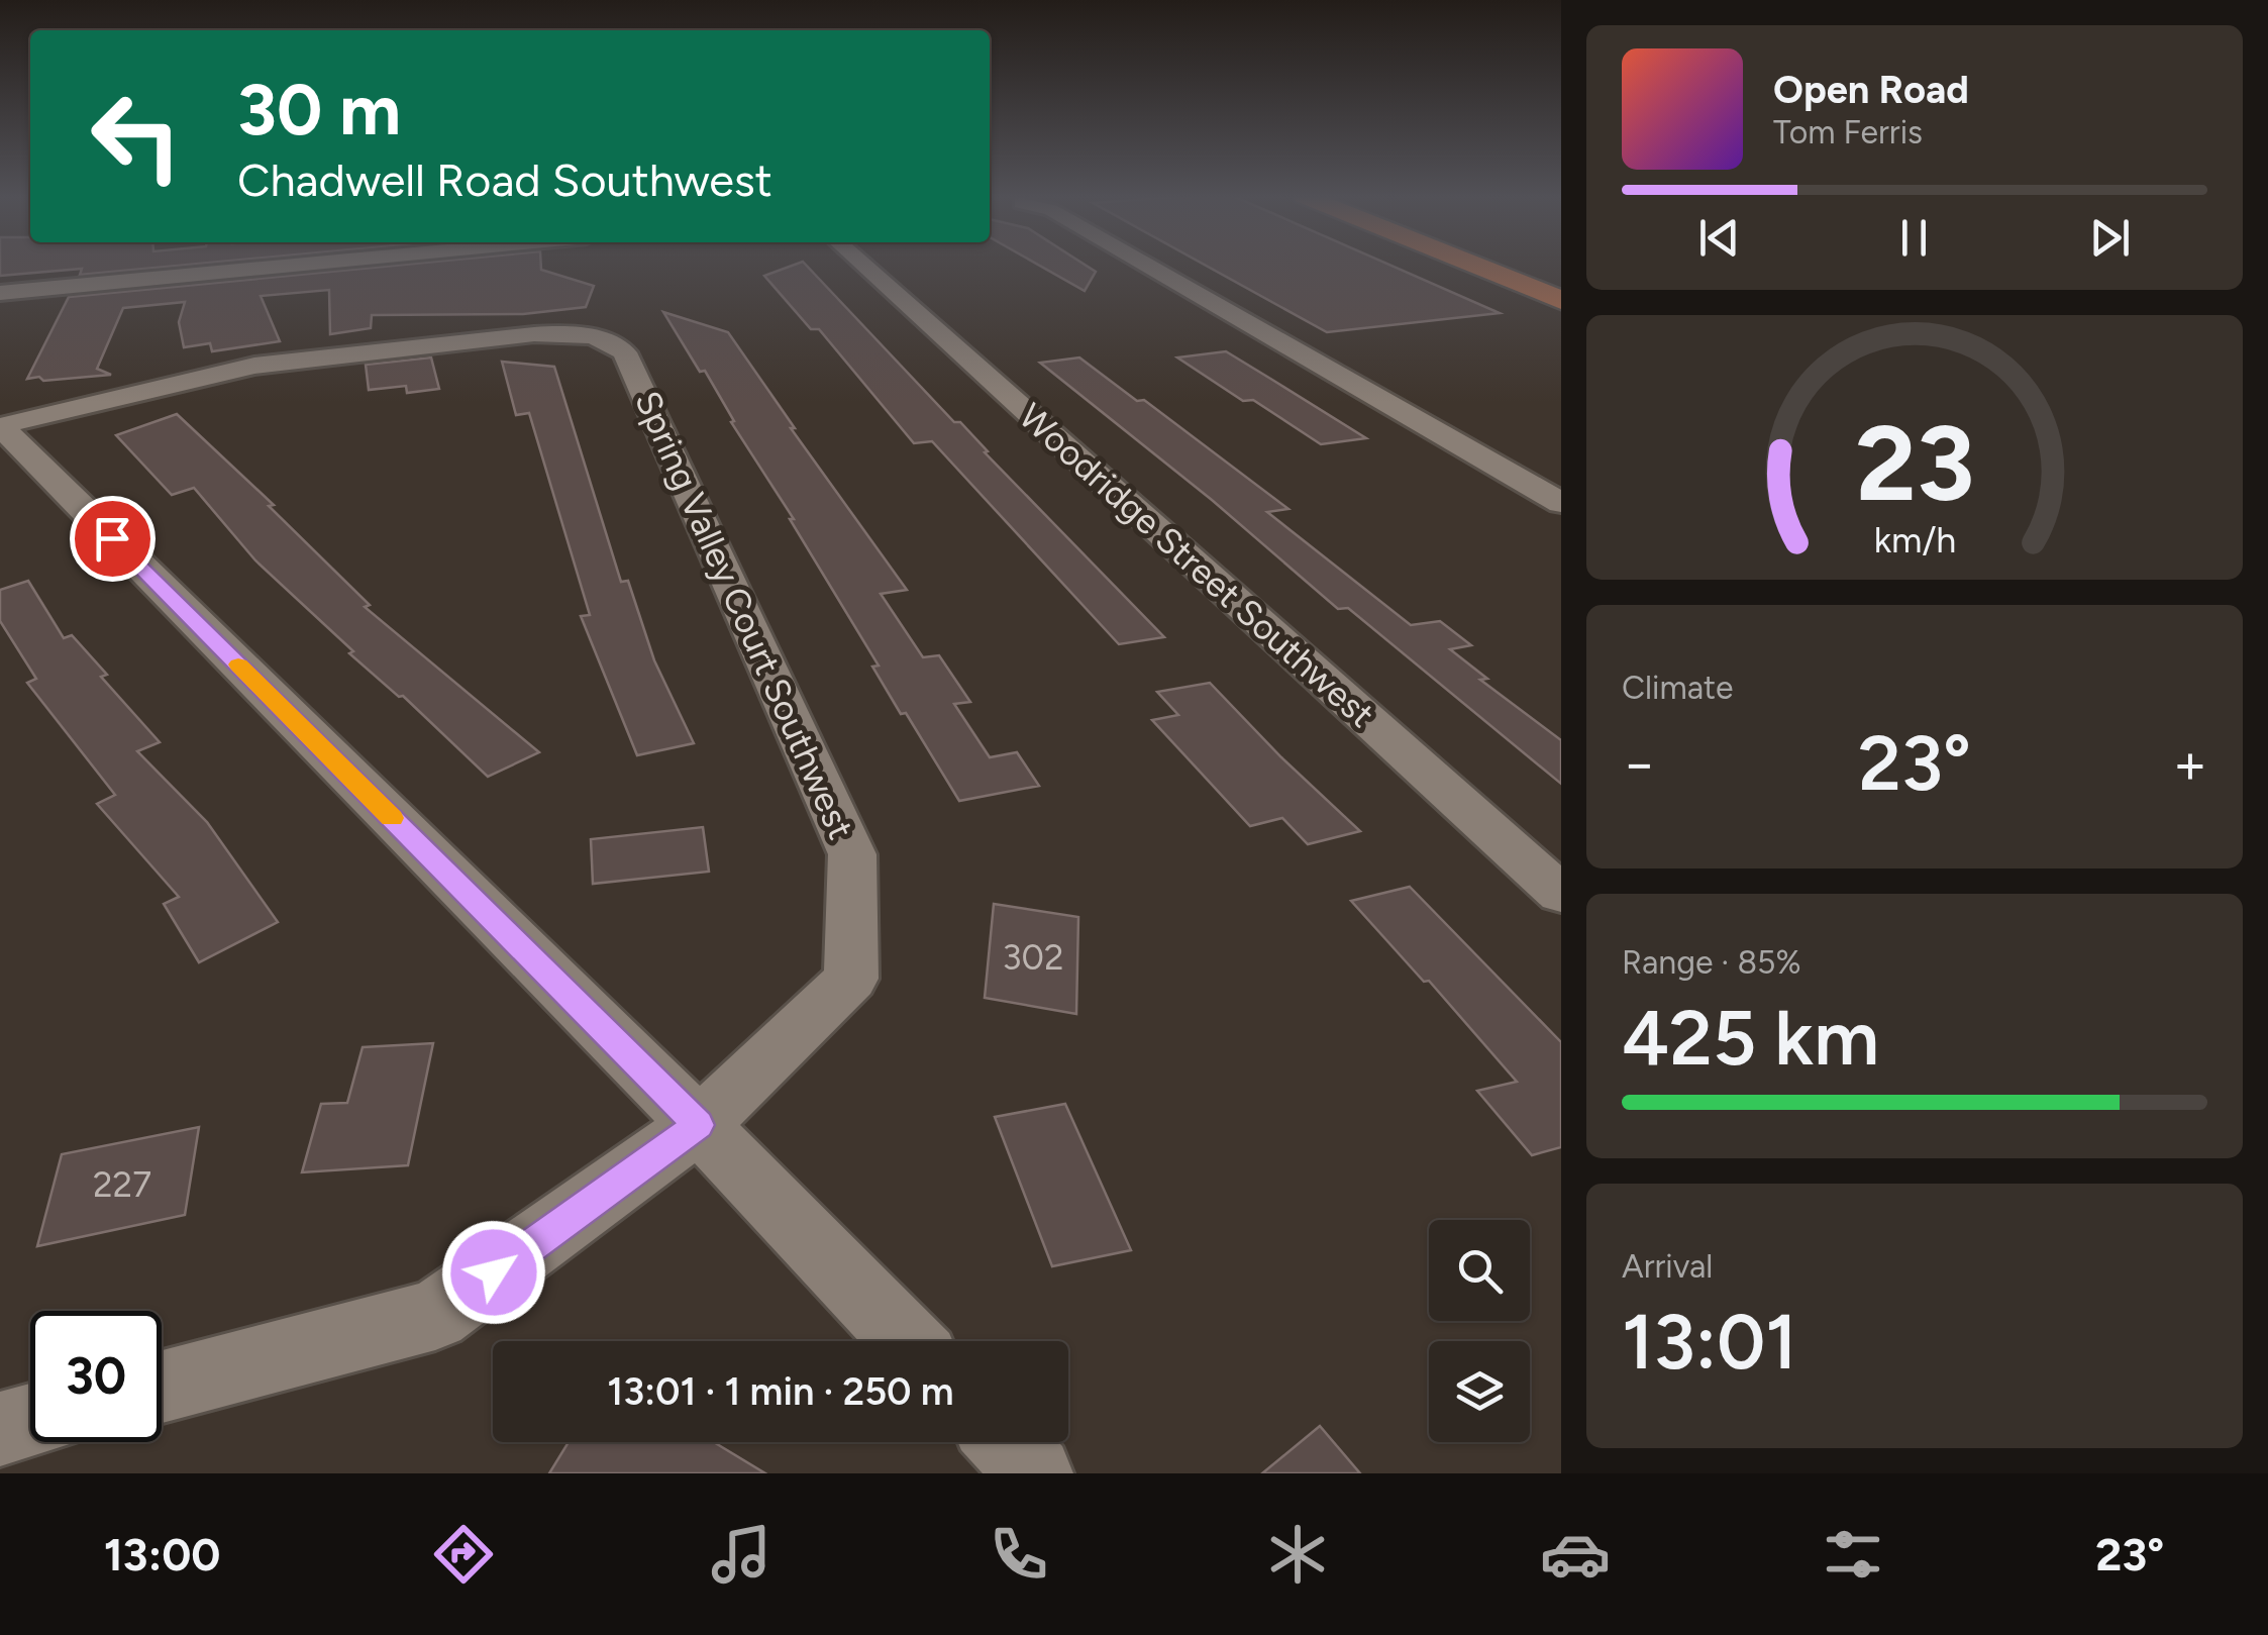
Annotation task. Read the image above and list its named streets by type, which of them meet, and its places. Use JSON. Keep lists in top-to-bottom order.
{
  "streets": {
    "street": ["Woodridge Street Southwest", "Spring Valley Court Southwest"]
  },
  "house_numbers": ["302", "227"],
  "page": {
    "turn": ["30 m", "Chadwell Road Southwest"],
    "song": ["Open Road", "Tom Ferris"],
    "tile": [
      "Climate",
      ["Range · 85%", "425 km"],
      ["Arrival", "13:01"]
    ],
    "heat": ["−", "23°", "+"],
    "limit": "30",
    "trip": "13:01 · 1 min · 250 m",
    "tabs": ["13:00", "23°"],
    "gauge": ["23", "km/h"]
  }
}
